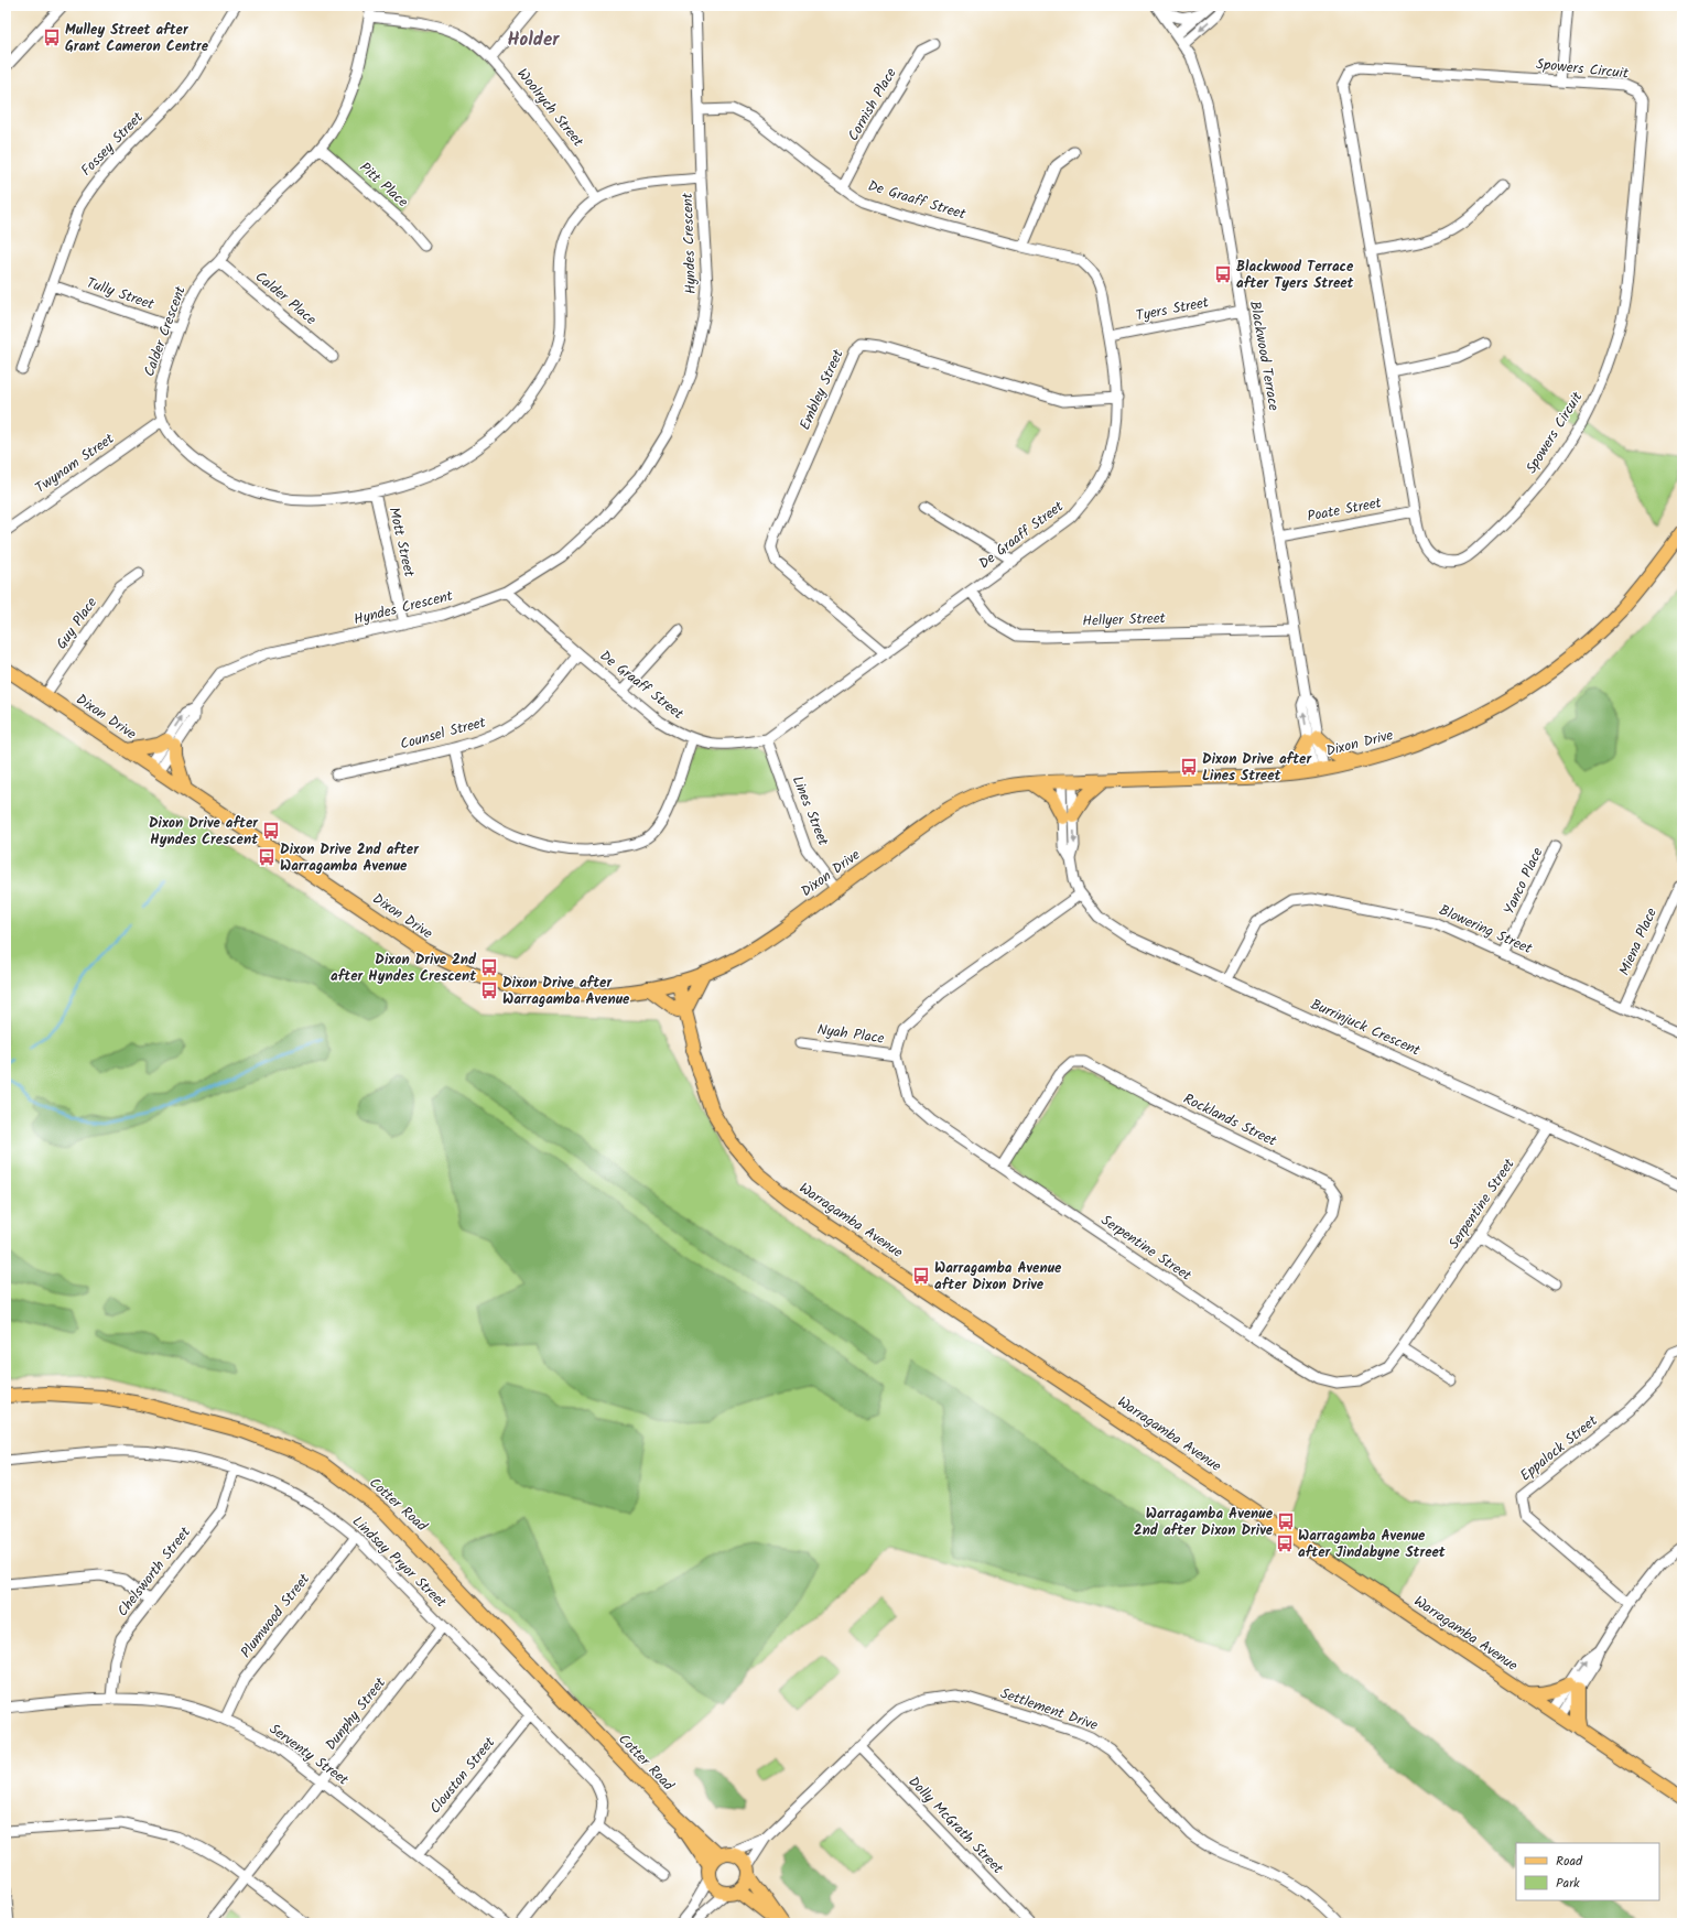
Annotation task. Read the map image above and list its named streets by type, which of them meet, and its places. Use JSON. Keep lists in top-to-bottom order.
{
  "streets": {
    "main road": ["Dixon Drive", "Warragamba Avenue", "Cotter Road"],
    "street": [
      "Spowers Circuit",
      "Cornish Place",
      "Woolrych Street",
      "Fossey Street",
      "Pitt Place",
      "De Graaff Street",
      "Hyndes Crescent",
      "Tully Street",
      "Calder Place",
      "Tyers Street",
      "Calder Crescent",
      "Blackwood Terrace",
      "Embley Street",
      "Twynam Street",
      "Poate Street",
      "Mott Street",
      "Hellyer Street",
      "Guy Place",
      "Counsel Street",
      "Lines Street",
      "Yanco Place",
      "Blowering Street",
      "Miena Place",
      "Burrinjuck Crescent",
      "Nyah Place",
      "Rocklands Street",
      "Serpentine Street",
      "Eppalock Street",
      "Lindsay Pryor Street",
      "Chelsworth Street",
      "Plumwood Street",
      "Settlement Drive",
      "Dunphy Street",
      "Serventy Street",
      "Clouston Street",
      "Dolly McGrath Street"
    ]
  },
  "crossings": [
    ["Spowers Circuit", "Poate Street"],
    ["Cornish Place", "De Graaff Street"],
    ["Woolrych Street", "Calder Crescent"],
    ["Fossey Street", "Tully Street"],
    ["Pitt Place", "Calder Crescent"],
    ["De Graaff Street", "Hyndes Crescent"],
    ["De Graaff Street", "Tyers Street"],
    ["De Graaff Street", "Embley Street"],
    ["De Graaff Street", "Hellyer Street"],
    ["De Graaff Street", "Counsel Street"],
    ["De Graaff Street", "Lines Street"],
    ["Hyndes Crescent", "Calder Crescent"],
    ["Hyndes Crescent", "Mott Street"],
    ["Hyndes Crescent", "Dixon Drive"],
    ["Tully Street", "Calder Crescent"],
    ["Calder Place", "Calder Crescent"],
    ["Tyers Street", "Blackwood Terrace"],
    ["Calder Crescent", "Twynam Street"],
    ["Calder Crescent", "Mott Street"],
    ["Blackwood Terrace", "Poate Street"],
    ["Blackwood Terrace", "Hellyer Street"],
    ["Blackwood Terrace", "Dixon Drive"],
    ["Guy Place", "Dixon Drive"],
    ["Dixon Drive", "Lines Street"],
    ["Dixon Drive", "Burrinjuck Crescent"],
    ["Dixon Drive", "Warragamba Avenue"],
    ["Yanco Place", "Blowering Street"],
    ["Blowering Street", "Miena Place"],
    ["Blowering Street", "Burrinjuck Crescent"],
    ["Burrinjuck Crescent", "Serpentine Street"],
    ["Nyah Place", "Serpentine Street"],
    ["Rocklands Street", "Serpentine Street"],
    ["Cotter Road", "Settlement Drive"],
    ["Lindsay Pryor Street", "Chelsworth Street"],
    ["Lindsay Pryor Street", "Plumwood Street"],
    ["Lindsay Pryor Street", "Dunphy Street"],
    ["Lindsay Pryor Street", "Clouston Street"],
    ["Chelsworth Street", "Serventy Street"],
    ["Plumwood Street", "Serventy Street"],
    ["Settlement Drive", "Dolly McGrath Street"],
    ["Dunphy Street", "Serventy Street"],
    ["Serventy Street", "Clouston Street"]
  ],
  "districts": ["Holder"],
  "places": {
    "bus stop": [
      "Mulley Street after Grant Cameron Centre",
      "Blackwood Terrace after Tyers Street",
      "Dixon Drive after Lines Street",
      "Dixon Drive after Hyndes Crescent",
      "Dixon Drive 2nd after Warragamba Avenue",
      "Dixon Drive 2nd after Hyndes Crescent",
      "Dixon Drive after Warragamba Avenue",
      "Warragamba Avenue after Dixon Drive",
      "Warragamba Avenue 2nd after Dixon Drive",
      "Warragamba Avenue after Jindabyne Street"
    ]
  },
  "legend": ["Road", "Park"]
}
